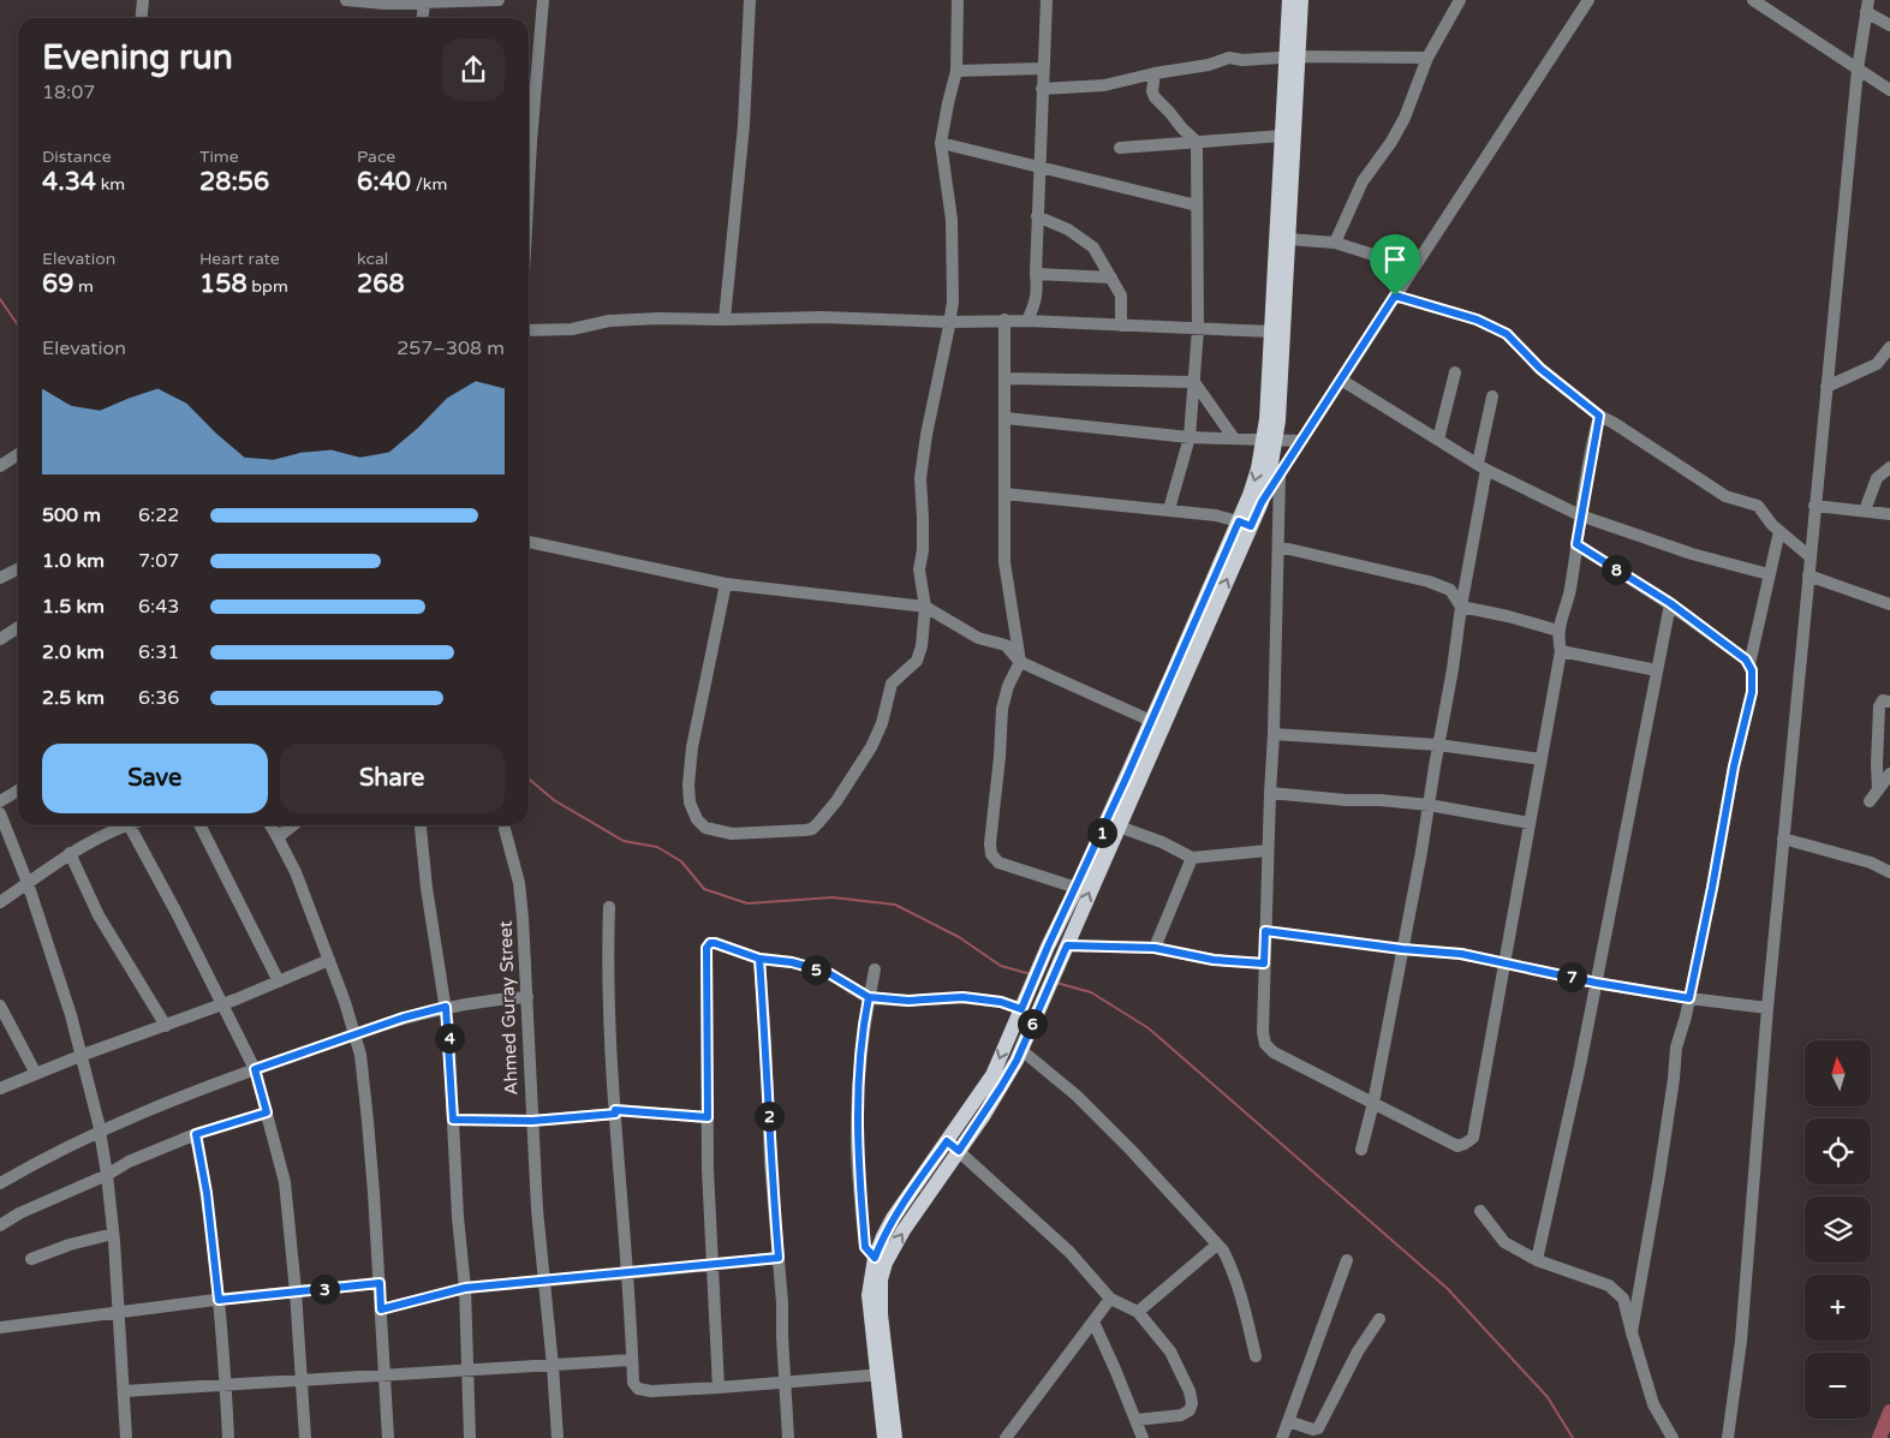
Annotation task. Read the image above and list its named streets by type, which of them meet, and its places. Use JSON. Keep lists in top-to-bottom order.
{
  "streets": {
    "street": ["Ahmed Guray Street"]
  },
  "north": "top",
  "page": {
    "heading": ["Evening run", "18:07"],
    "stats": [
      ["Distance", "4.34 km"],
      ["Time", "28:56"],
      ["Pace", "6:40 /km"],
      ["Elevation", "69 m"],
      ["Heart rate", "158 bpm"],
      ["kcal", "268"]
    ],
    "chart": ["Elevation", "257–308 m"],
    "list": [
      {
        "name": "500 m",
        "note": "6:22"
      },
      {
        "name": "1.0 km",
        "note": "7:07"
      },
      {
        "name": "1.5 km",
        "note": "6:43"
      },
      {
        "name": "2.0 km",
        "note": "6:31"
      },
      {
        "name": "2.5 km",
        "note": "6:36"
      }
    ],
    "pins": [
      "8",
      "1",
      "5",
      "7",
      "6",
      "4",
      "2",
      "3"
    ],
    "buttons": ["Save", "Share"],
    "map_buttons": ["+", "−"]
  }
}
